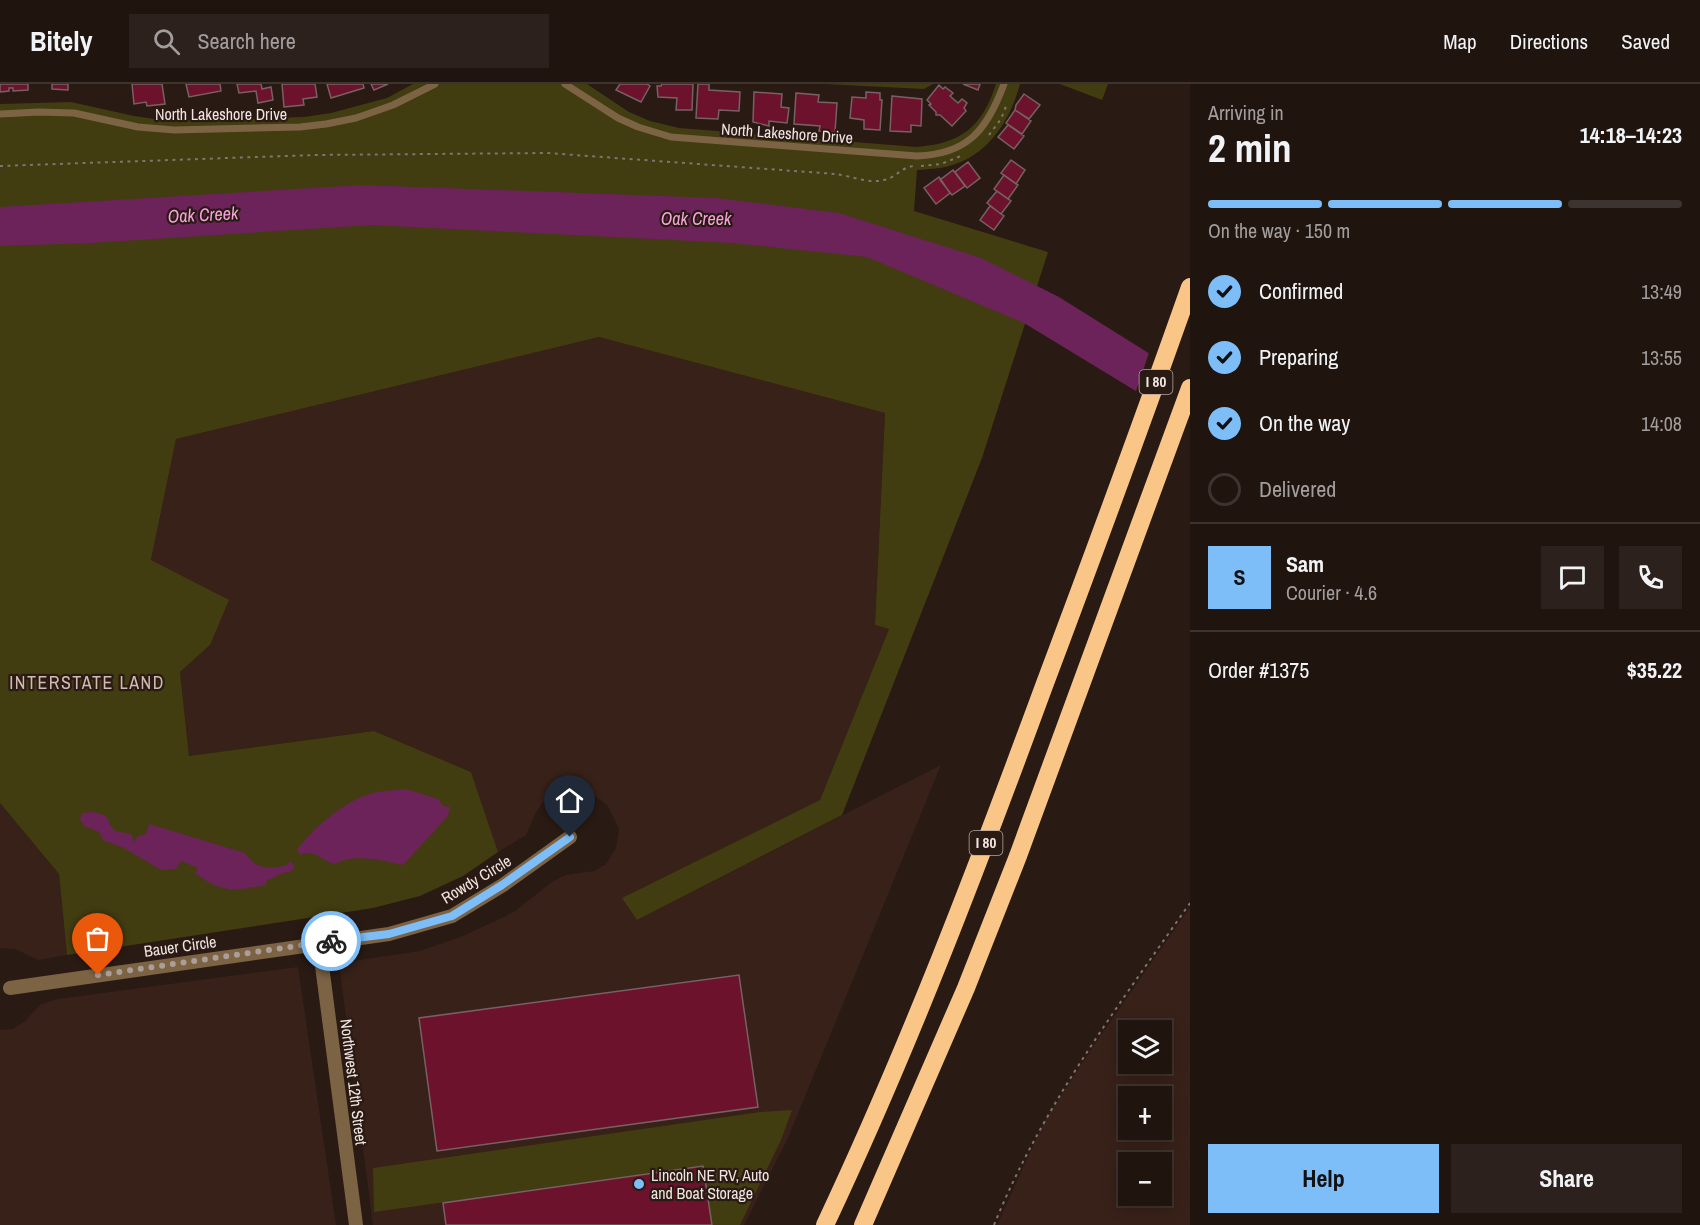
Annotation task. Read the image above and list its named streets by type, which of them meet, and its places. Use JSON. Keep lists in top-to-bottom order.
{
  "streets": {
    "highway": ["I 80"],
    "street": ["Rowdy Circle", "Bauer Circle", "Northwest 12th Street"],
    "lane": ["North Lakeshore Drive"]
  },
  "crossings": [
    ["Rowdy Circle", "Bauer Circle"],
    ["Rowdy Circle", "Northwest 12th Street"],
    ["Bauer Circle", "Northwest 12th Street"]
  ],
  "districts": ["INTERSTATE LAND"],
  "water": ["Oak Creek"],
  "places": ["Lincoln NE RV, Auto and Boat Storage"],
  "page": {
    "header": "Bitely",
    "search": "Search here",
    "nav": ["Map", "Directions", "Saved"],
    "heading": ["2 min", "Arriving in", "14:18–14:23"],
    "panel": [
      "Sam",
      "Courier · 4.6",
      "Order #1375",
      "$35.22"
    ],
    "bar": "On the way · 150 m",
    "list": [
      ["Confirmed", "13:49"],
      ["Preparing", "13:55"],
      ["On the way", "14:08"],
      "Delivered"
    ],
    "round": "S",
    "map_buttons": ["+", "−"],
    "buttons": ["Help", "Share"]
  }
}
